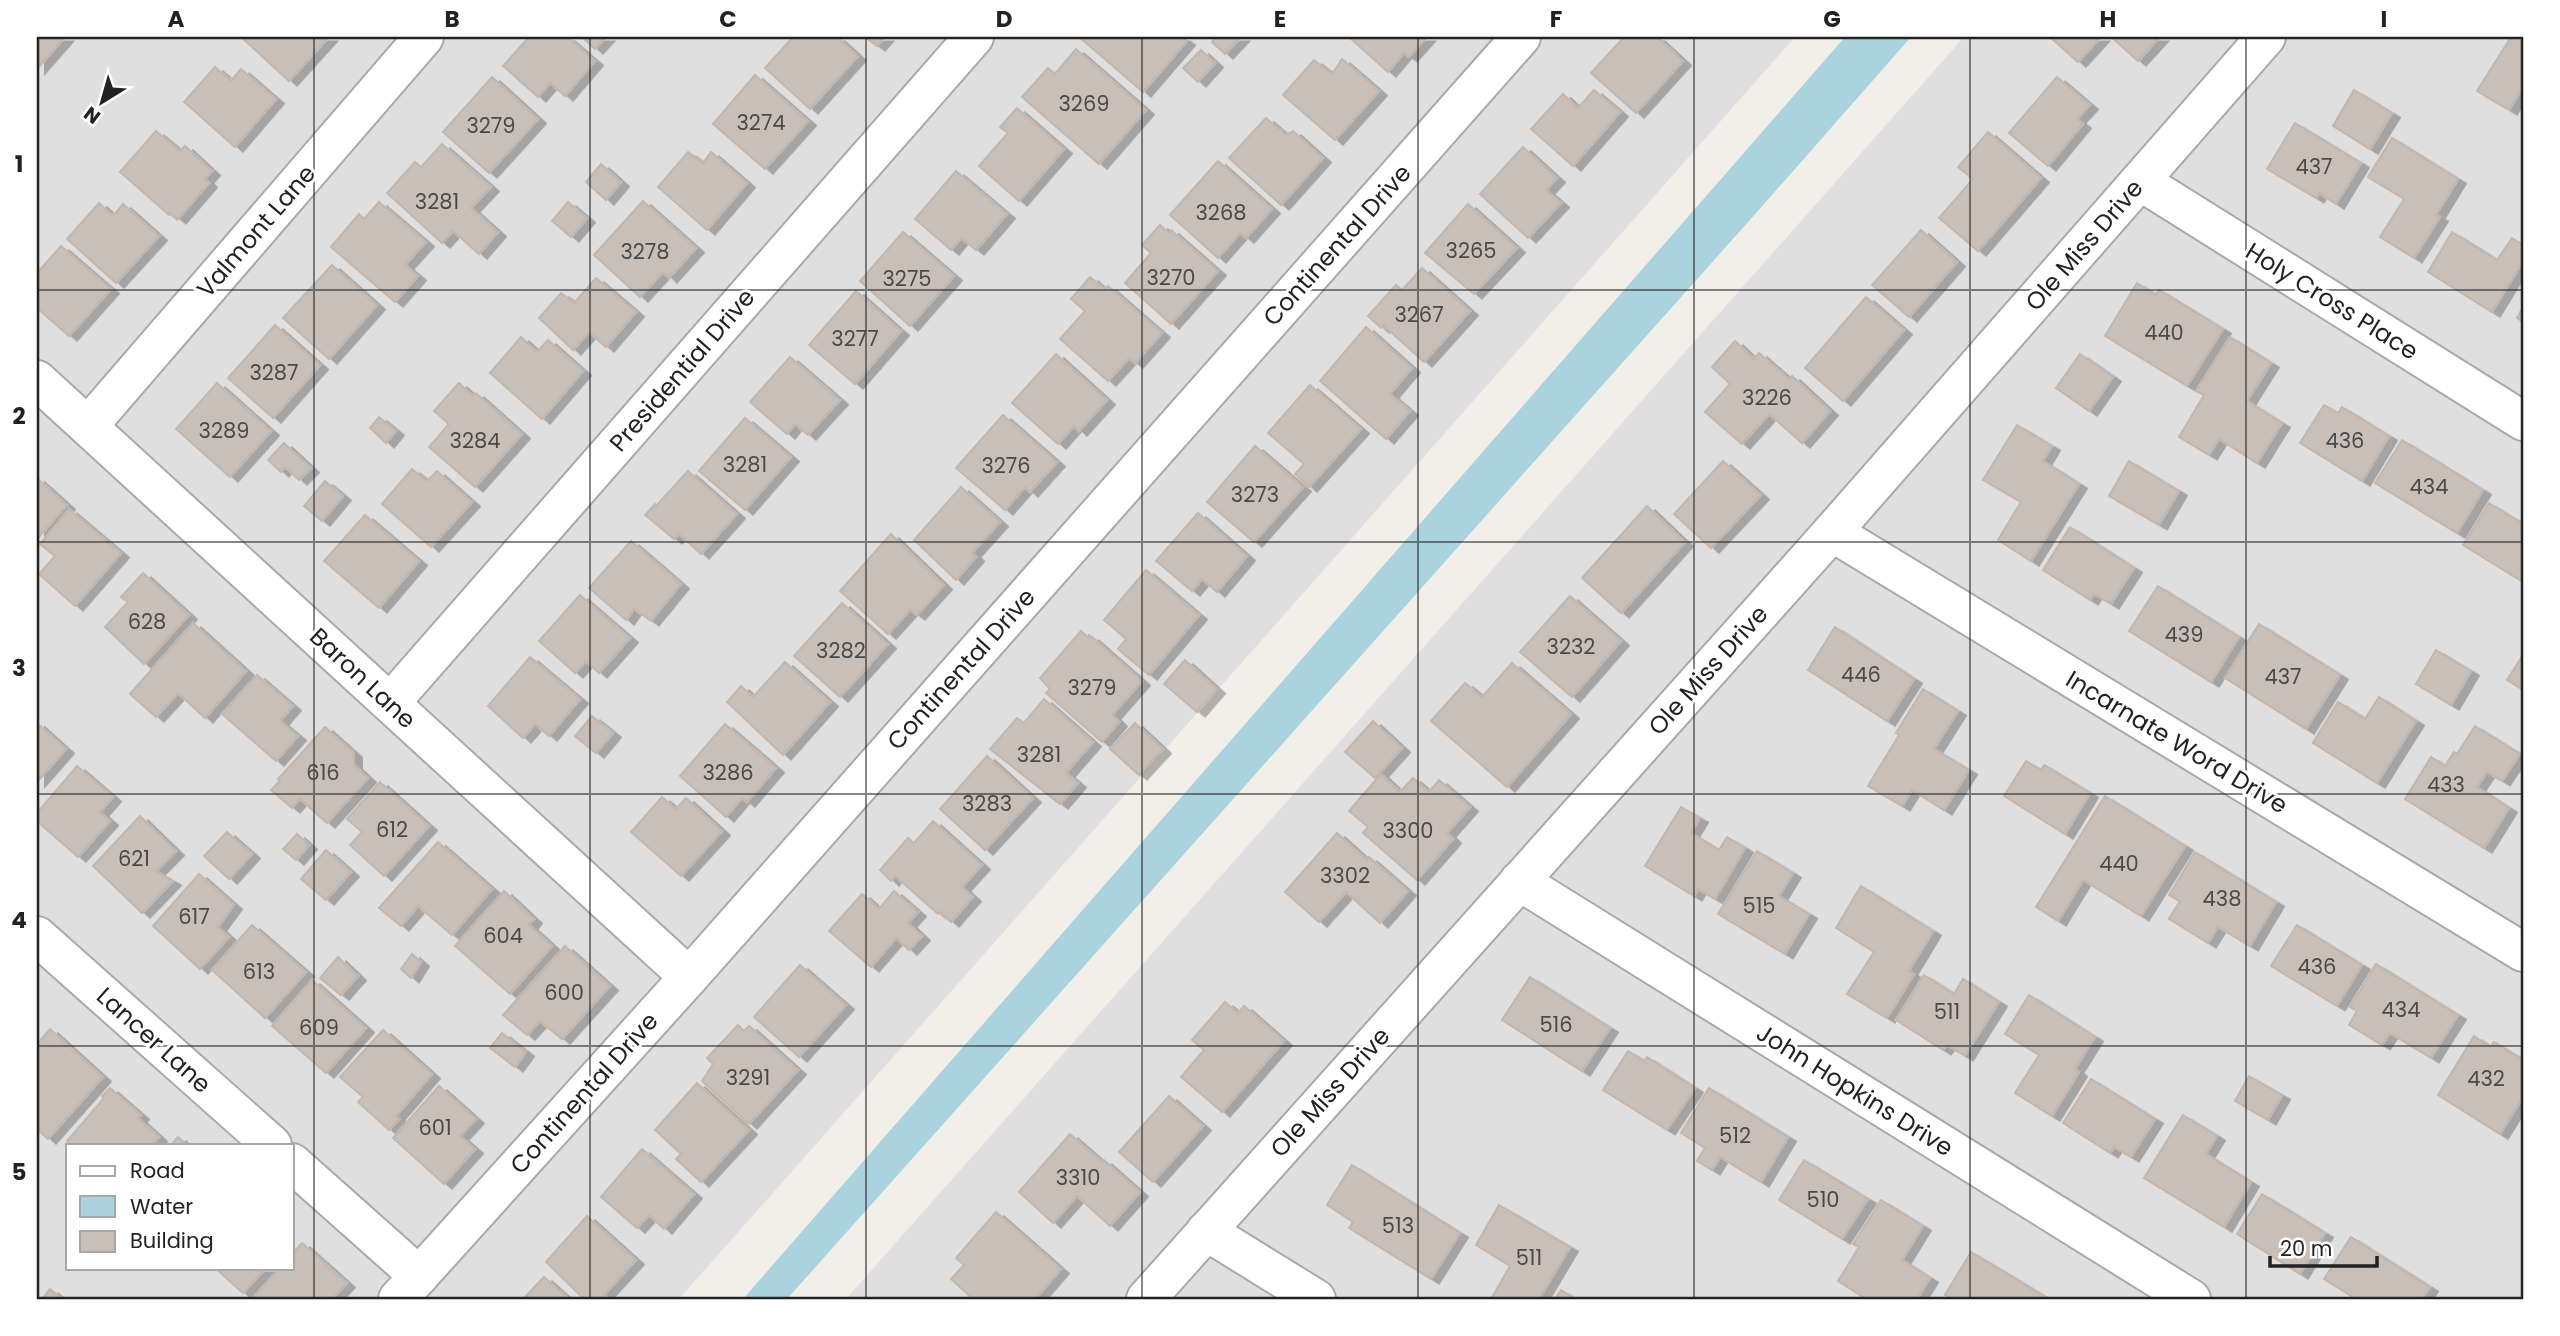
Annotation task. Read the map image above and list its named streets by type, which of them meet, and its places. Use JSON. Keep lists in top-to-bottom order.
{
  "streets": {
    "street": [
      "Valmont Lane",
      "Continental Drive",
      "Ole Miss Drive",
      "Holy Cross Place",
      "Presidential Drive",
      "Baron Lane",
      "Incarnate Word Drive",
      "Lancer Lane",
      "John Hopkins Drive"
    ]
  },
  "crossings": [
    ["Valmont Lane", "Baron Lane"],
    ["Continental Drive", "Baron Lane"],
    ["Ole Miss Drive", "Holy Cross Place"],
    ["Ole Miss Drive", "Incarnate Word Drive"],
    ["Ole Miss Drive", "John Hopkins Drive"],
    ["Presidential Drive", "Baron Lane"]
  ],
  "house_numbers": [
    "3269",
    "3274",
    "3279",
    "437",
    "3281",
    "3268",
    "3265",
    "3278",
    "3270",
    "3275",
    "3267",
    "440",
    "3277",
    "3287",
    "3226",
    "3289",
    "3284",
    "436",
    "3281",
    "3276",
    "434",
    "3273",
    "628",
    "439",
    "3232",
    "3282",
    "446",
    "437",
    "3279",
    "3281",
    "616",
    "3286",
    "433",
    "3283",
    "612",
    "3300",
    "621",
    "440",
    "3302",
    "438",
    "515",
    "617",
    "604",
    "436",
    "613",
    "600",
    "434",
    "511",
    "516",
    "609",
    "3291",
    "432",
    "601",
    "512",
    "3310",
    "510",
    "513",
    "511"
  ],
  "legend": ["Road", "Water", "Building"],
  "scale_bar": "20 m",
  "north": "bottom left",
  "grid": {
    "columns": [
      "A",
      "B",
      "C",
      "D",
      "E",
      "F",
      "G",
      "H",
      "I"
    ],
    "rows": [
      "1",
      "2",
      "3",
      "4",
      "5"
    ]
  }
}
